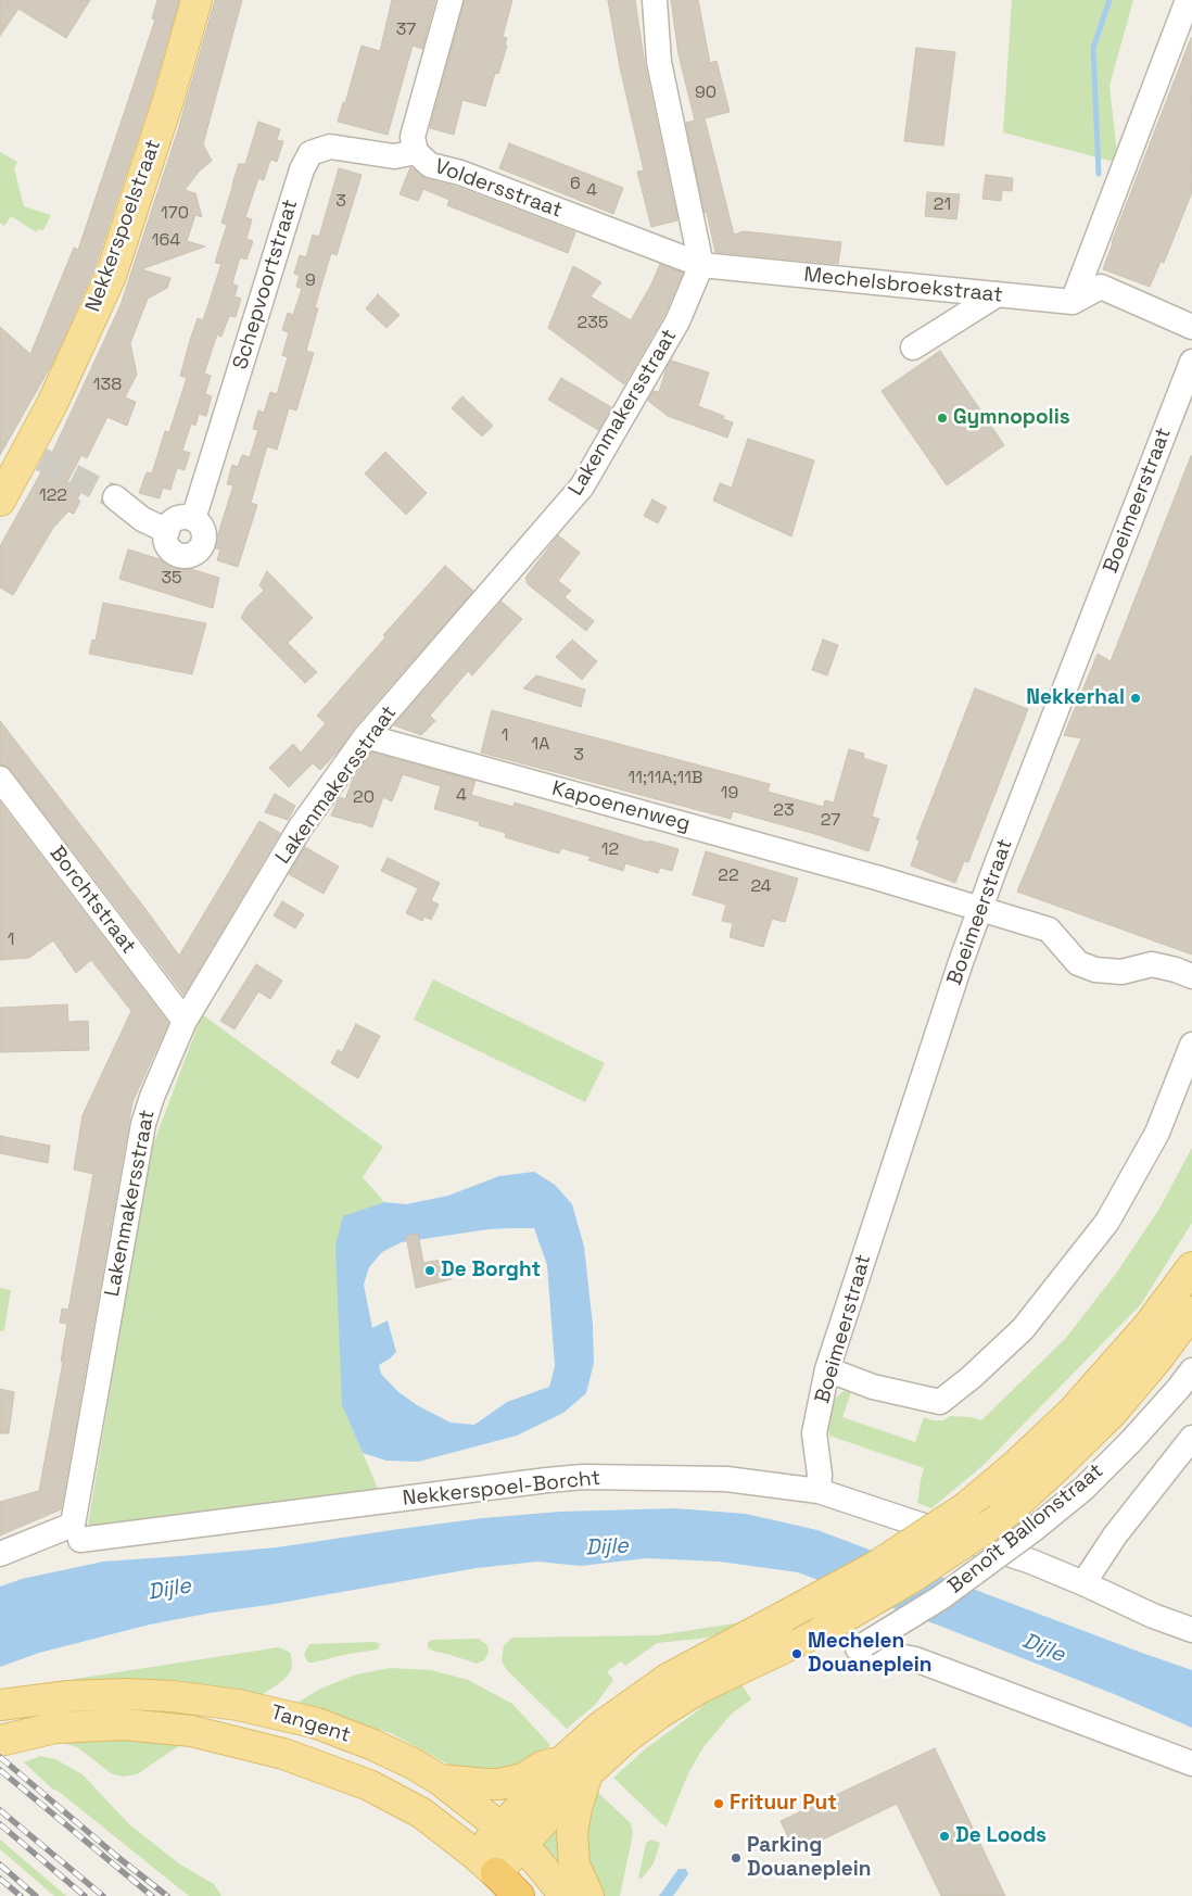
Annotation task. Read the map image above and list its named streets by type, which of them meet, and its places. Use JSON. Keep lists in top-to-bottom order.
{
  "streets": {
    "highway": ["Tangent"],
    "main road": ["Nekkerspoelstraat"],
    "street": [
      "Voldersstraat",
      "Schepvoortstraat",
      "Mechelsbroekstraat",
      "Lakenmakersstraat",
      "Boeimeerstraat",
      "Kapoenenweg",
      "Borchtstraat",
      "Nekkerspoel-Borcht",
      "Benoît Ballonstraat"
    ]
  },
  "crossings": [
    ["Voldersstraat", "Schepvoortstraat"],
    ["Voldersstraat", "Mechelsbroekstraat"],
    ["Voldersstraat", "Lakenmakersstraat"],
    ["Mechelsbroekstraat", "Lakenmakersstraat"],
    ["Lakenmakersstraat", "Kapoenenweg"],
    ["Lakenmakersstraat", "Borchtstraat"],
    ["Boeimeerstraat", "Kapoenenweg"],
    ["Boeimeerstraat", "Nekkerspoel-Borcht"]
  ],
  "water": ["Dijle"],
  "places": [
    "Gymnopolis",
    "Nekkerhal",
    "De Borght",
    "Mechelen Douaneplein",
    "Frituur Put",
    "De Loods",
    "Parking Douaneplein"
  ],
  "house_numbers": [
    "37",
    "90",
    "6",
    "4",
    "3",
    "21",
    "170",
    "164",
    "9",
    "235",
    "138",
    "122",
    "35",
    "1",
    "1A",
    "3",
    "11;11A;11B",
    "19",
    "4",
    "20",
    "23",
    "27",
    "12",
    "22",
    "24",
    "1"
  ]
}
